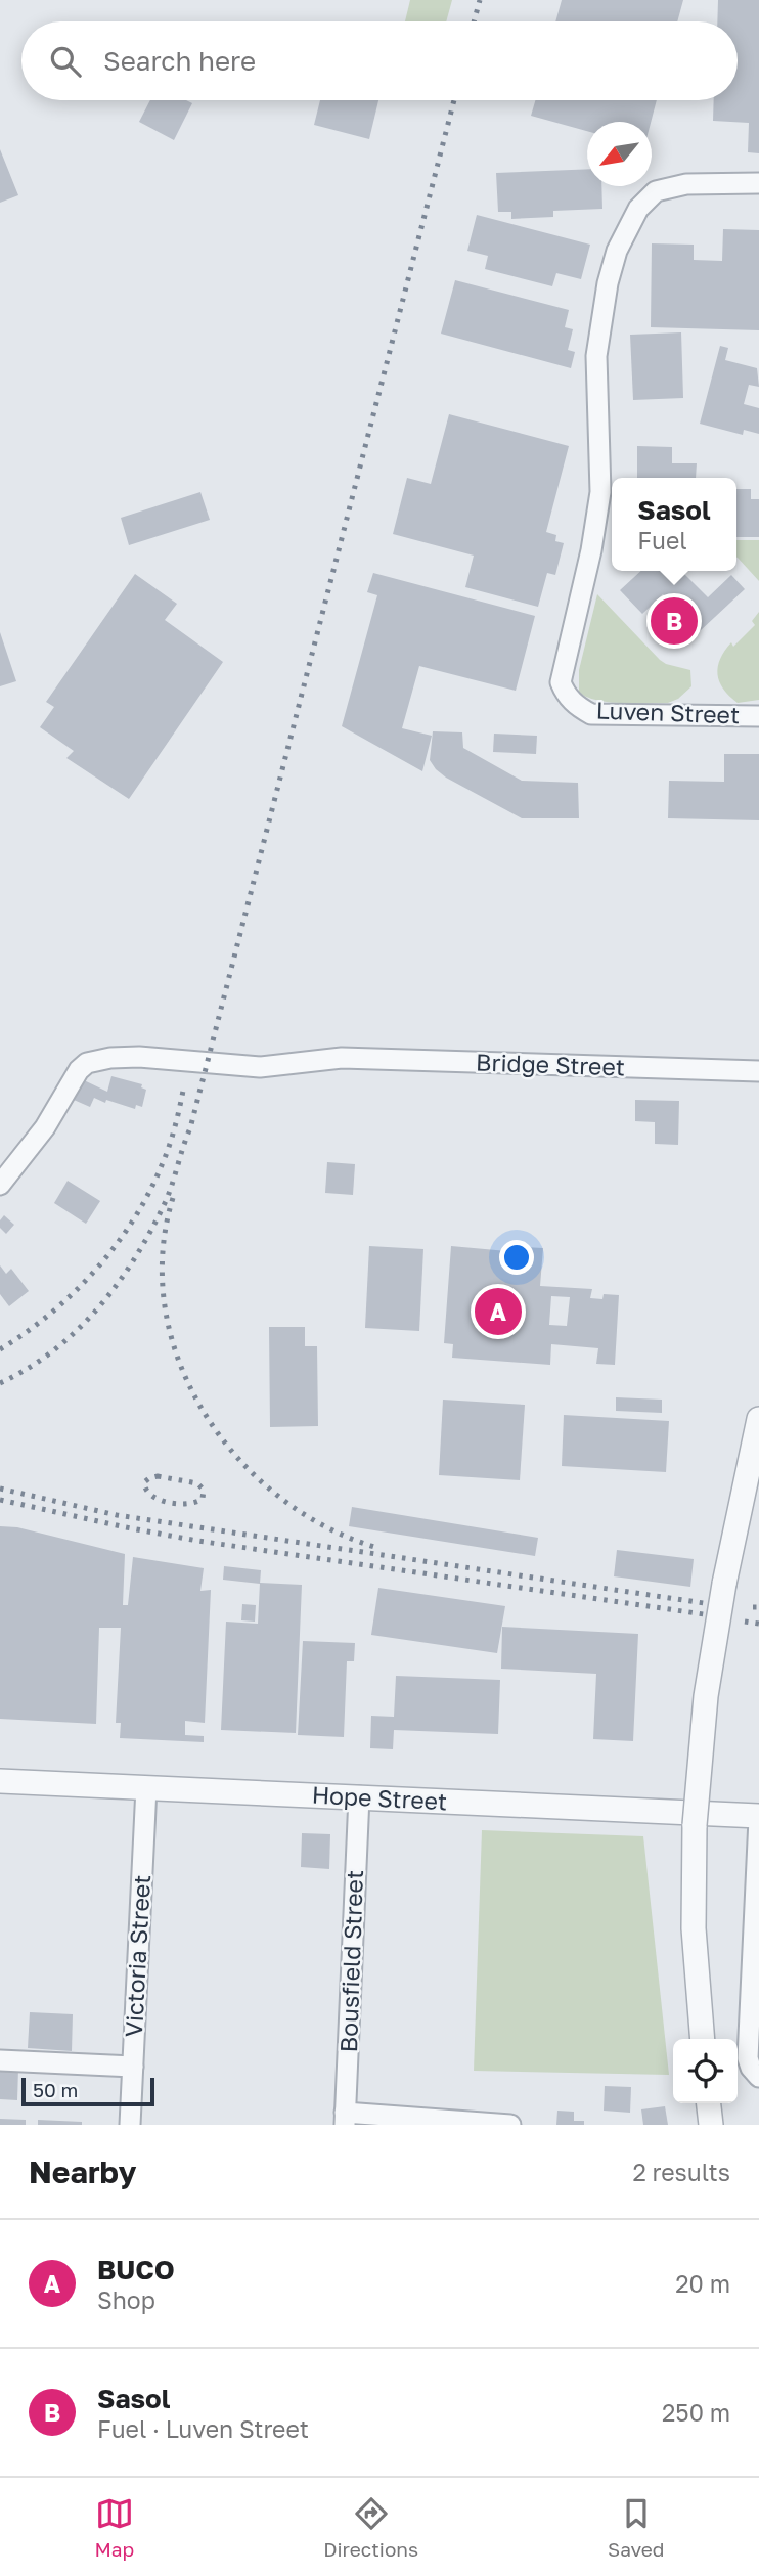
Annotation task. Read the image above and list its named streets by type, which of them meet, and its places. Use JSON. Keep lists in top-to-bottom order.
{
  "streets": {
    "street": [
      "Luven Street",
      "Bridge Street",
      "Hope Street",
      "Victoria Street",
      "Bousfield Street"
    ]
  },
  "crossings": [
    ["Hope Street", "Victoria Street"],
    ["Hope Street", "Bousfield Street"]
  ],
  "scale_bar": "50 m",
  "north": "bottom left",
  "page": {
    "search": "Search here",
    "popup": ["Sasol", "Fuel"],
    "pins": ["B", "A"],
    "scale": "50 m",
    "heading": ["Nearby", "2 results"],
    "list": [
      {
        "mark": "A",
        "name": "BUCO",
        "note": "Shop",
        "value": "20 m"
      },
      {
        "mark": "B",
        "name": "Sasol",
        "note": "Fuel · Luven Street",
        "value": "250 m"
      }
    ],
    "nav": ["Map", "Directions", "Saved"]
  }
}
